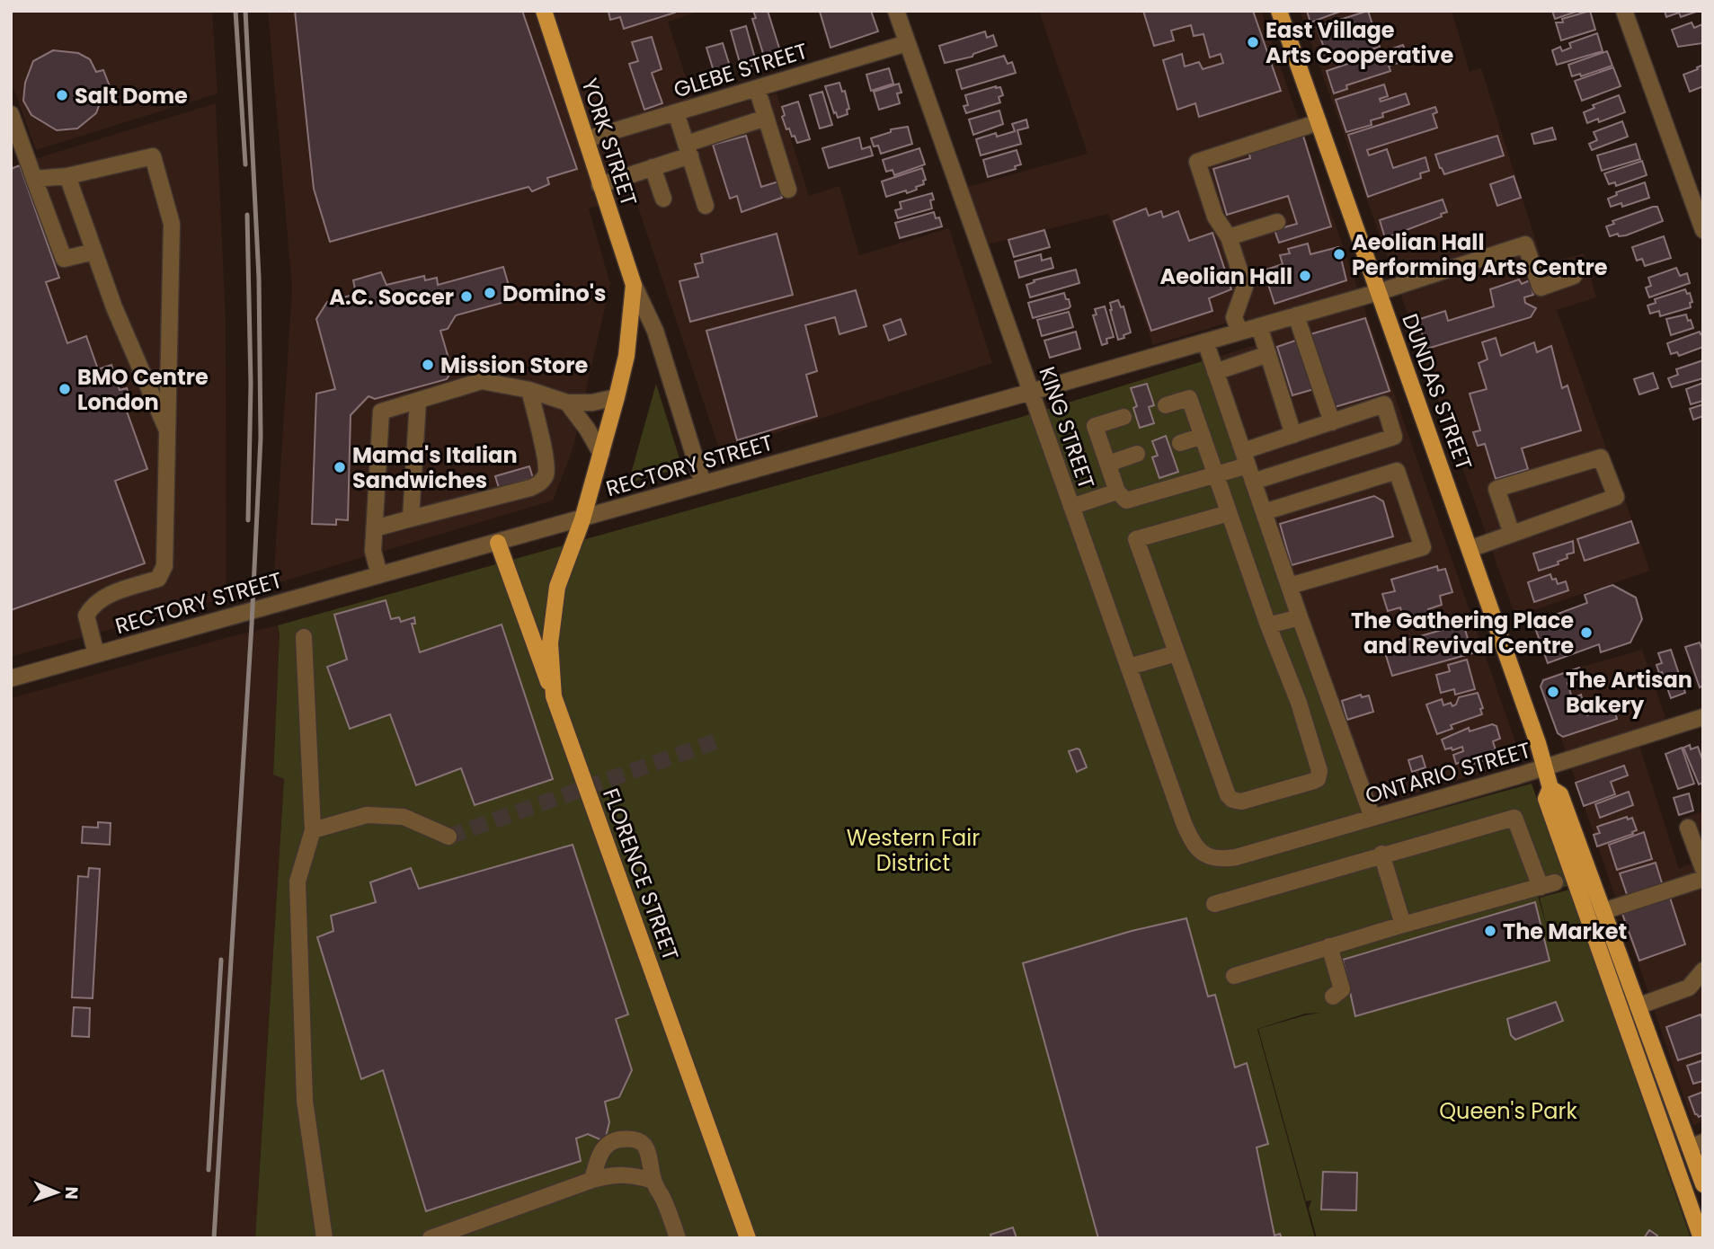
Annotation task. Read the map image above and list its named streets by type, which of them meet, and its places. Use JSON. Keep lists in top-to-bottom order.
{
  "streets": {
    "main road": ["YORK STREET", "DUNDAS STREET", "FLORENCE STREET"],
    "street": [
      "GLEBE STREET",
      "KING STREET",
      "RECTORY STREET",
      "ONTARIO STREET"
    ]
  },
  "crossings": [
    ["GLEBE STREET", "YORK STREET"],
    ["GLEBE STREET", "KING STREET"],
    ["YORK STREET", "RECTORY STREET"],
    ["YORK STREET", "FLORENCE STREET"],
    ["DUNDAS STREET", "RECTORY STREET"],
    ["DUNDAS STREET", "ONTARIO STREET"],
    ["KING STREET", "RECTORY STREET"],
    ["KING STREET", "ONTARIO STREET"],
    ["RECTORY STREET", "FLORENCE STREET"]
  ],
  "parks": ["Western Fair District", "Queen's Park"],
  "places": [
    "East Village Arts Cooperative",
    "Salt Dome",
    "Aeolian Hall Performing Arts Centre",
    "Aeolian Hall",
    "Domino's",
    "A.C. Soccer",
    "Mission Store",
    "BMO Centre London",
    "Mama's Italian Sandwiches",
    "The Gathering Place and Revival Centre",
    "The Artisan Bakery",
    "The Market"
  ],
  "north": "right"
}
